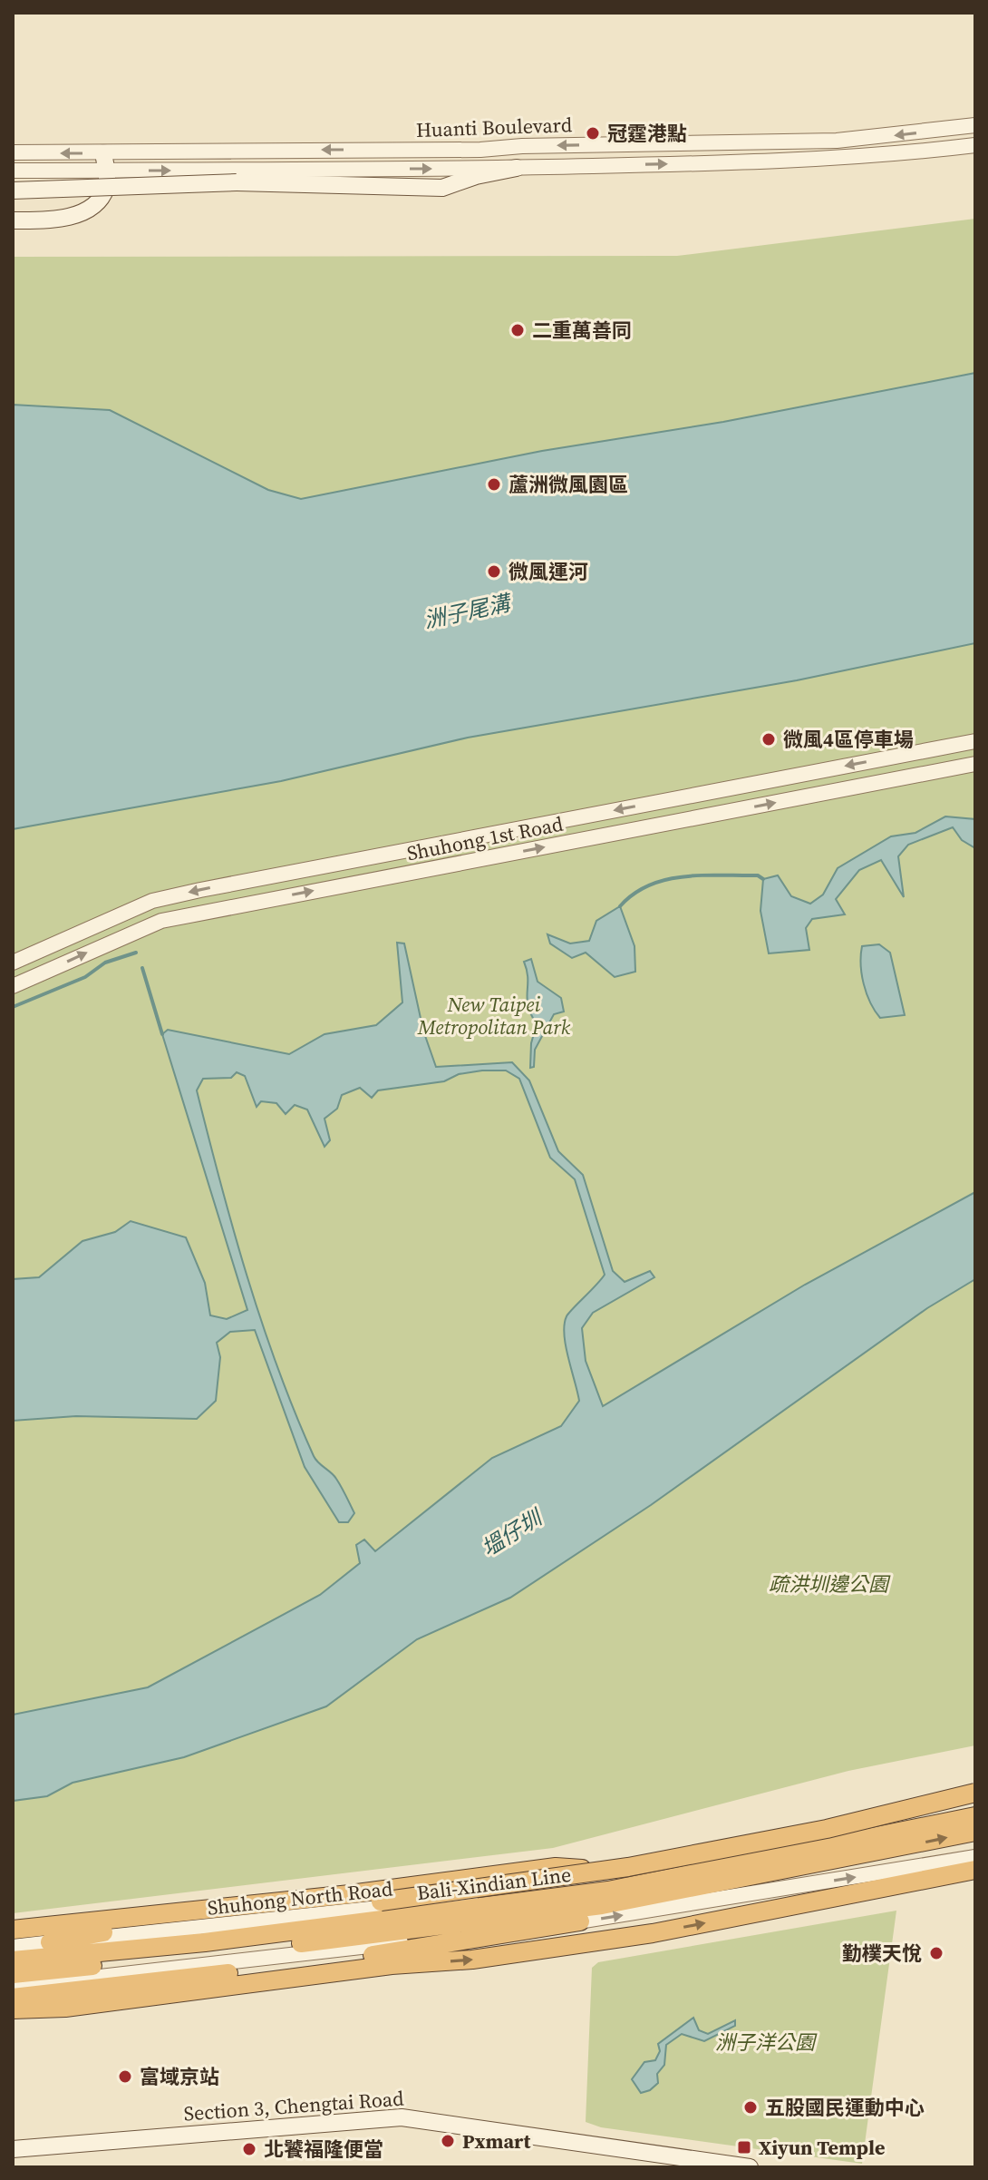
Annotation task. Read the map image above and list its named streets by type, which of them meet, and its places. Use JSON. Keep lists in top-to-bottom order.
{
  "streets": {
    "highway": ["Bali-Xindian Line"],
    "main road": ["Section 3, Chengtai Road"],
    "street": ["Huanti Boulevard", "Shuhong 1st Road", "Shuhong North Road"]
  },
  "water": ["洲子尾溝", "塭仔圳"],
  "parks": ["New Taipei Metropolitan Park", "疏洪圳邊公園", "洲子洋公園"],
  "places": {
    "other": [
      "冠霆港點",
      "二重萬善同",
      "蘆洲微風園區",
      "微風運河",
      "微風4區停車場",
      "勤樸天悅",
      "富域京站",
      "五股國民運動中心",
      "Pxmart",
      "北饕福隆便當"
    ],
    "transit": ["Xiyun Temple"]
  }
}
